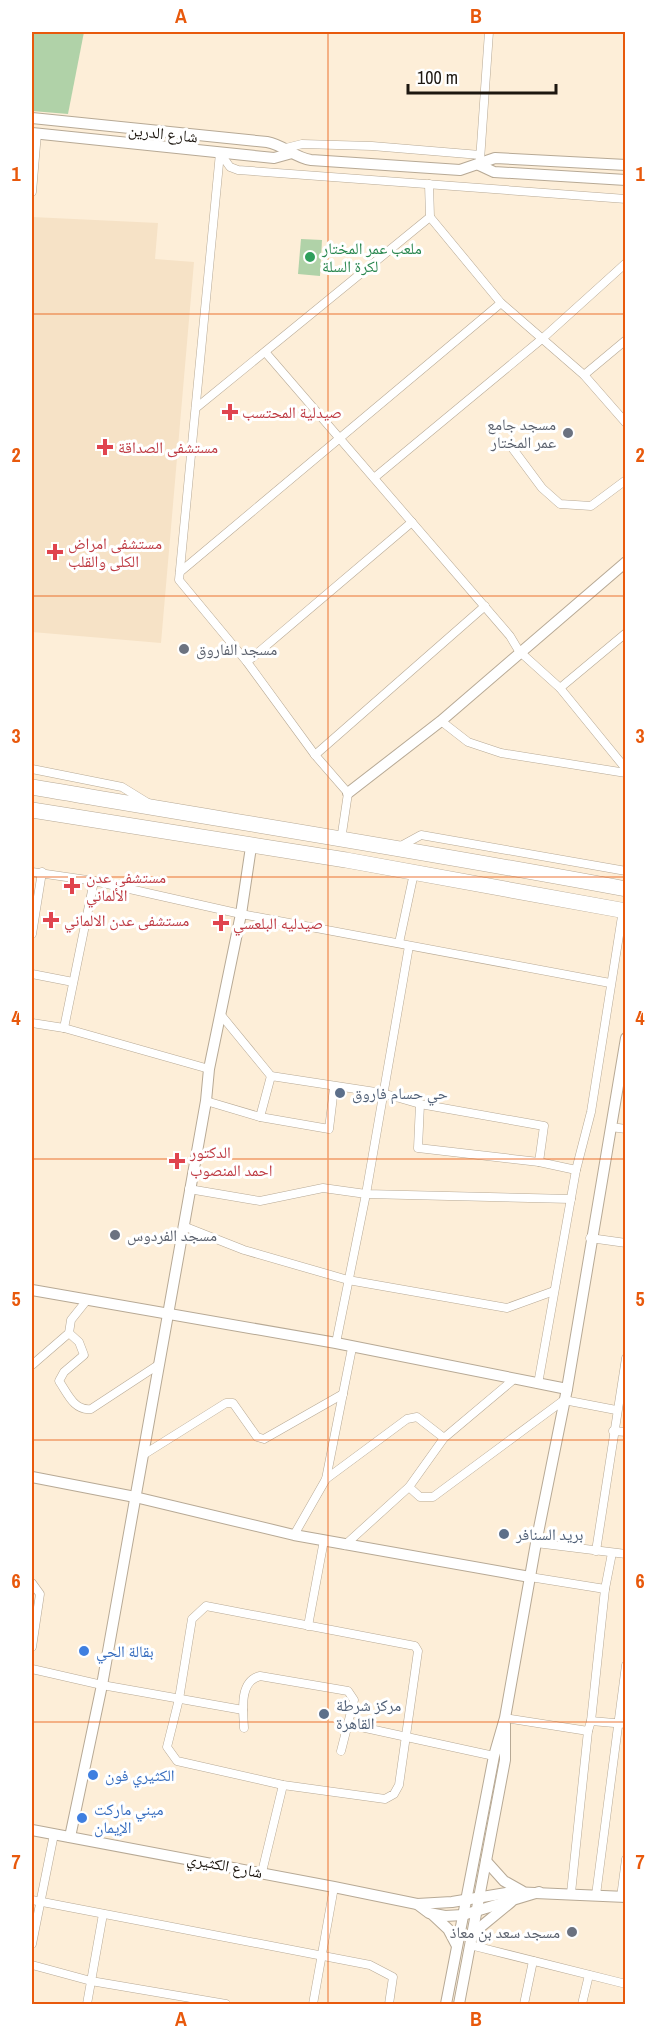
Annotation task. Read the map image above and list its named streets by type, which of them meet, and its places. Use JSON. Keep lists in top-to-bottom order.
{
  "streets": {
    "street": ["شارع الدرين", "شارع الكثيري"]
  },
  "places": {
    "other": [
      "ملعب عمر المختار لكرة السلة",
      "مسجد جامع عمر المختار",
      "مسجد الفاروق",
      "حي حسام فاروق",
      "مسجد الفردوس",
      "بريد السنافر",
      "بقالة الحي",
      "مركز شرطة القاهرة",
      "الكثيري فون",
      "ميني ماركت الإيمان",
      "مسجد سعد بن معاذ"
    ],
    "health": [
      "صيدلية المحتسب",
      "مستشفى الصداقة",
      "مستشفى امراض الكلى والقلب",
      "مستشفى عدن الألماني",
      "مستشفى عدن الالماني",
      "صيدليه البلعسي",
      "الدكتور احمد المنصوب"
    ]
  },
  "scale_bar": "100 m",
  "grid": {
    "columns": ["A", "B"],
    "rows": [
      "1",
      "2",
      "3",
      "4",
      "5",
      "6",
      "7"
    ]
  }
}
